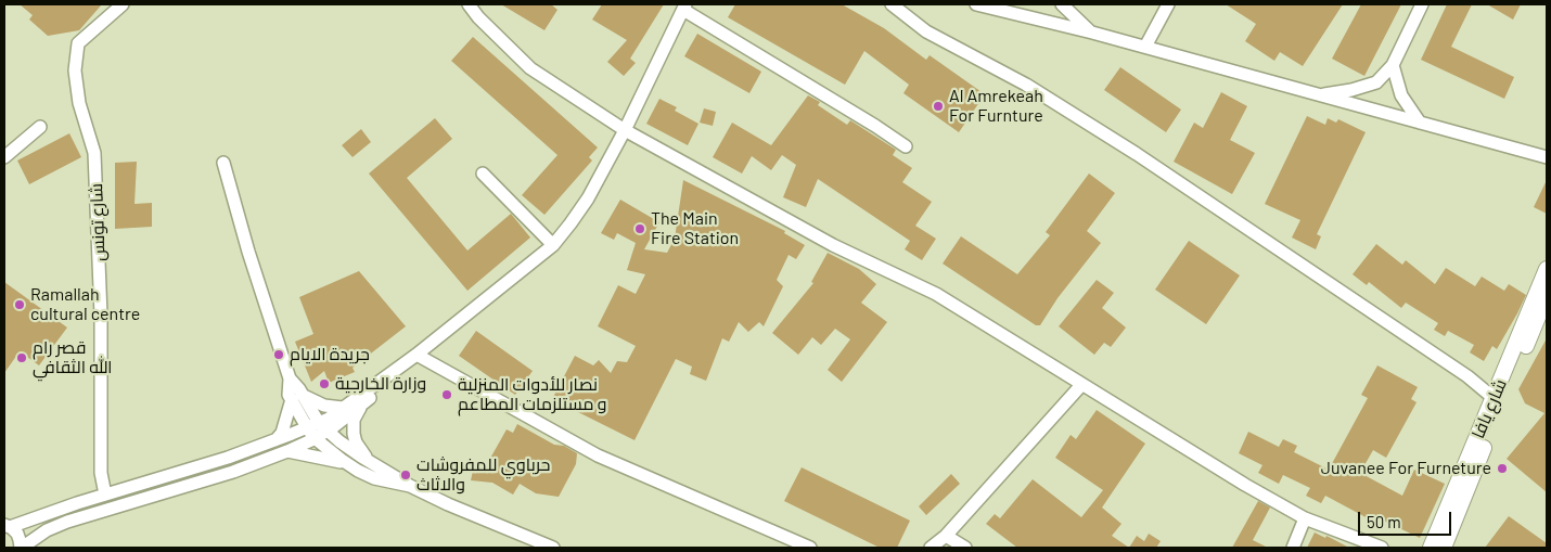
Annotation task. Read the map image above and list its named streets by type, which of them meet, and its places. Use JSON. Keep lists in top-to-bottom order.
{
  "streets": {
    "main road": ["شارع يافا"],
    "street": ["شارع تونس"]
  },
  "places": [
    "Al Amrekeah For Furnture",
    "The Main Fire Station",
    "Ramallah cultural centre",
    "جريدة الايام",
    "قصر رام الله الثقافي",
    "وزارة الخارجية",
    "نصار للأدوات المنزلية و مستلزمات المطاعم",
    "Juvanee For Furneture",
    "حرباوي للمفروشات والاثاث"
  ],
  "scale_bar": "50 m"
}
